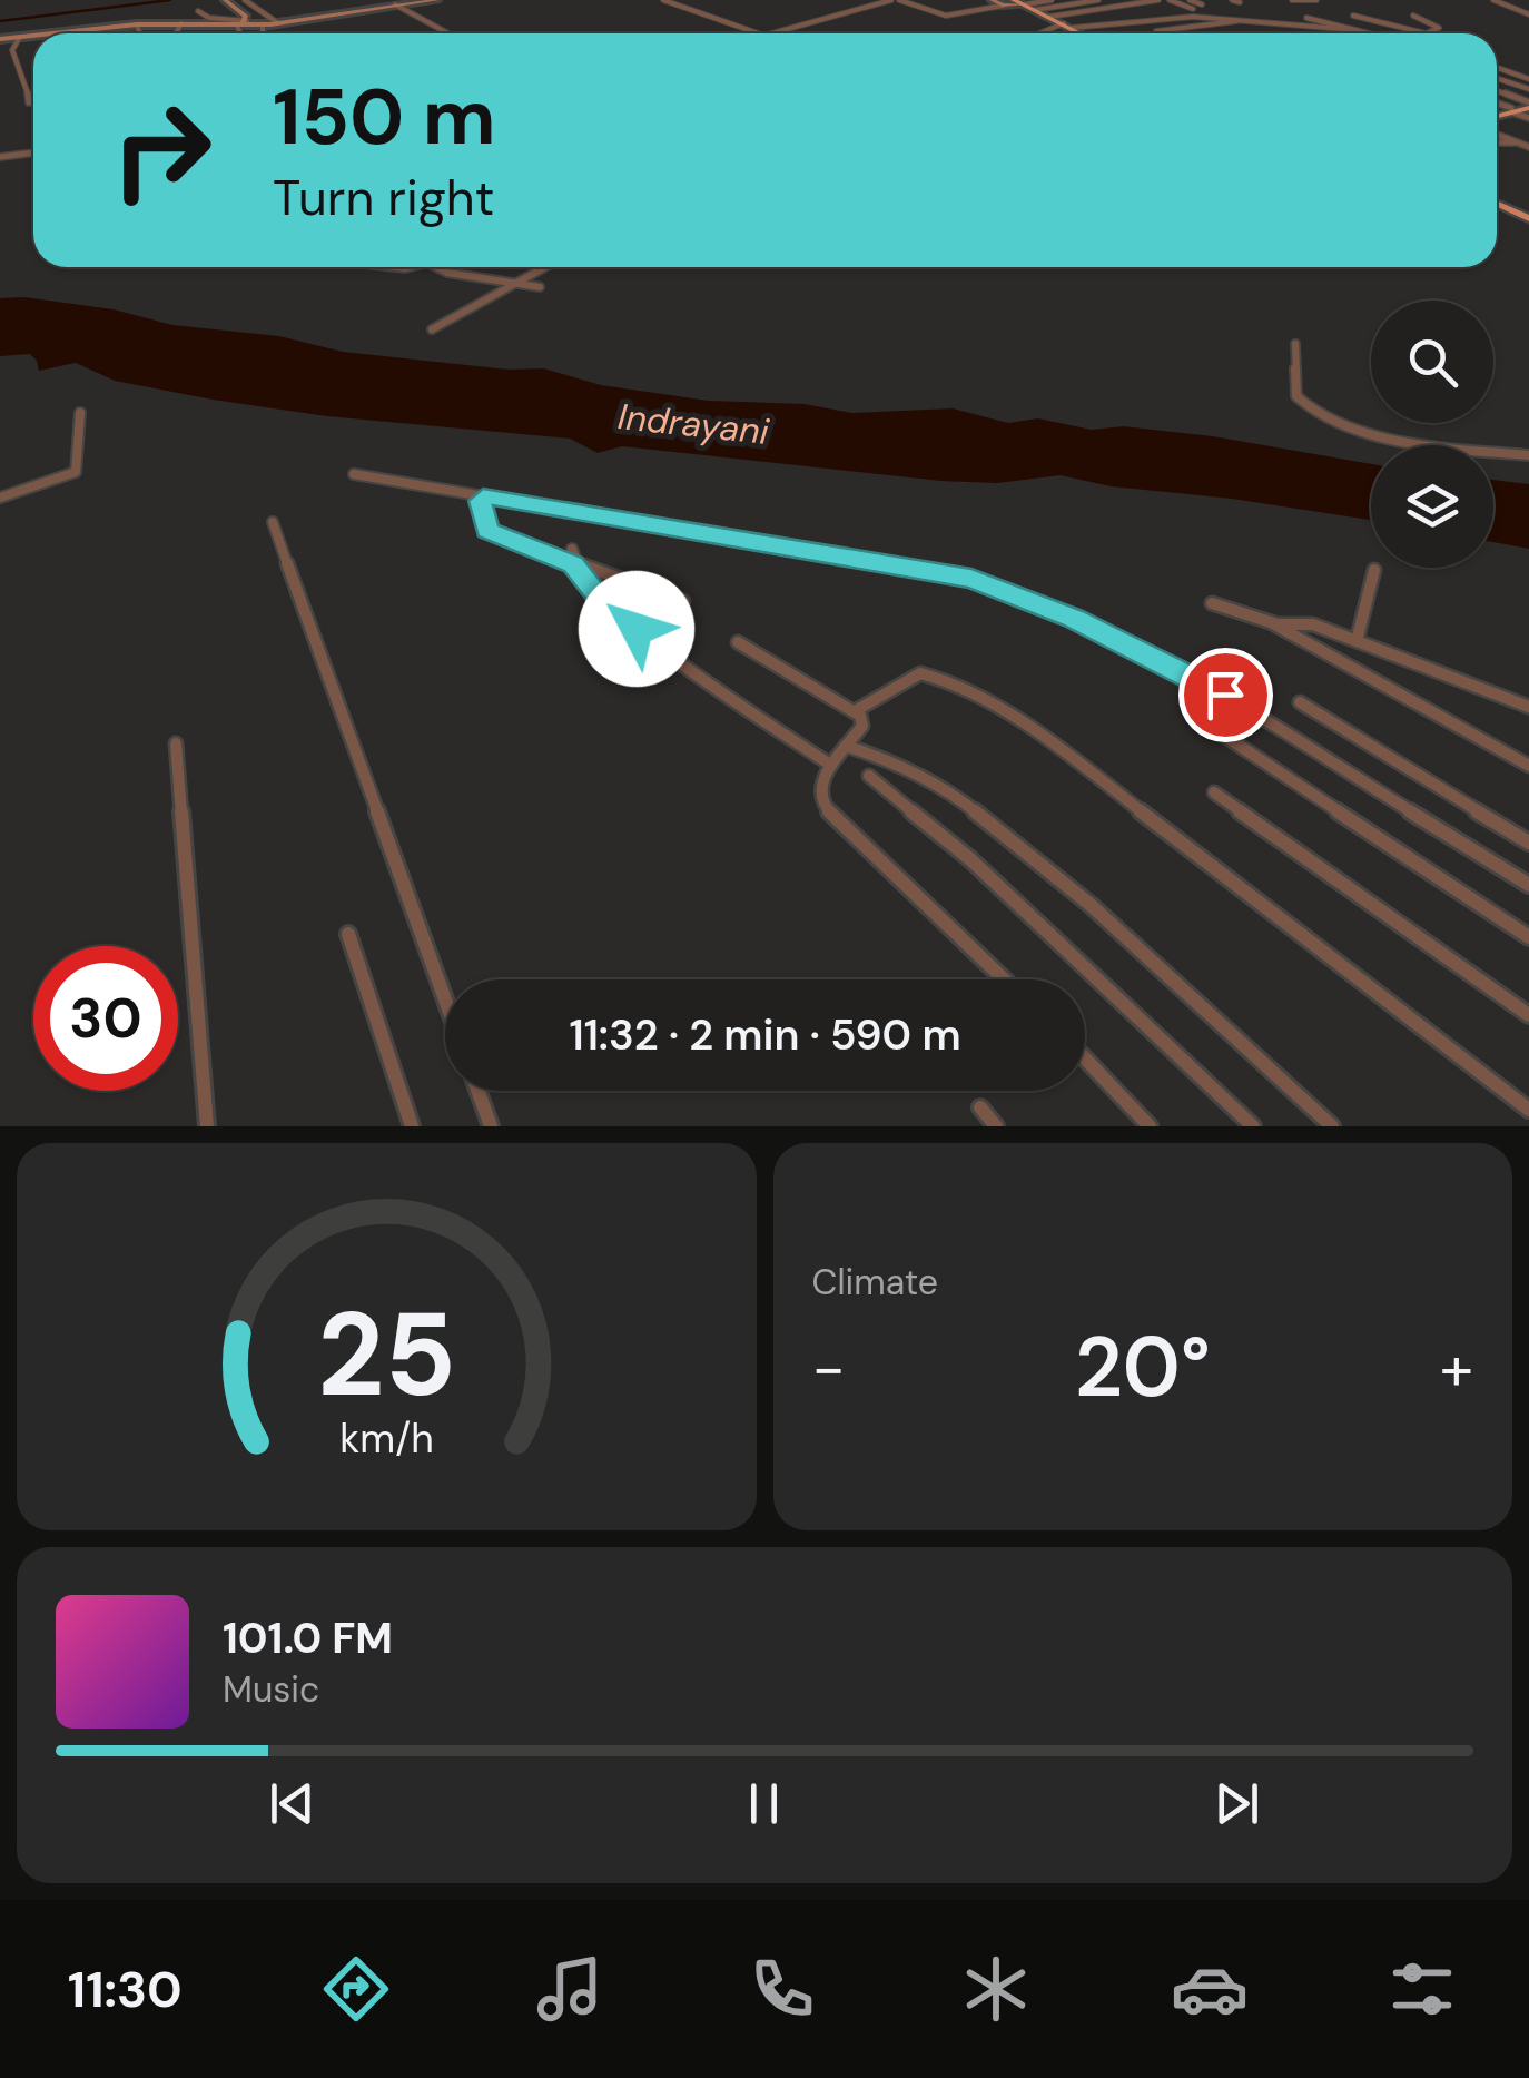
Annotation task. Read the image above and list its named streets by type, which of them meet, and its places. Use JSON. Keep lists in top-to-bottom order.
{
  "water": ["Indrayani"],
  "page": {
    "turn": ["150 m", "Turn right"],
    "limit": "30",
    "trip": "11:32 · 2 min · 590 m",
    "tile": "Climate",
    "heat": ["−", "20°", "+"],
    "song": ["101.0 FM", "Music"],
    "tabs": "11:30",
    "gauge": ["25", "km/h"]
  }
}
